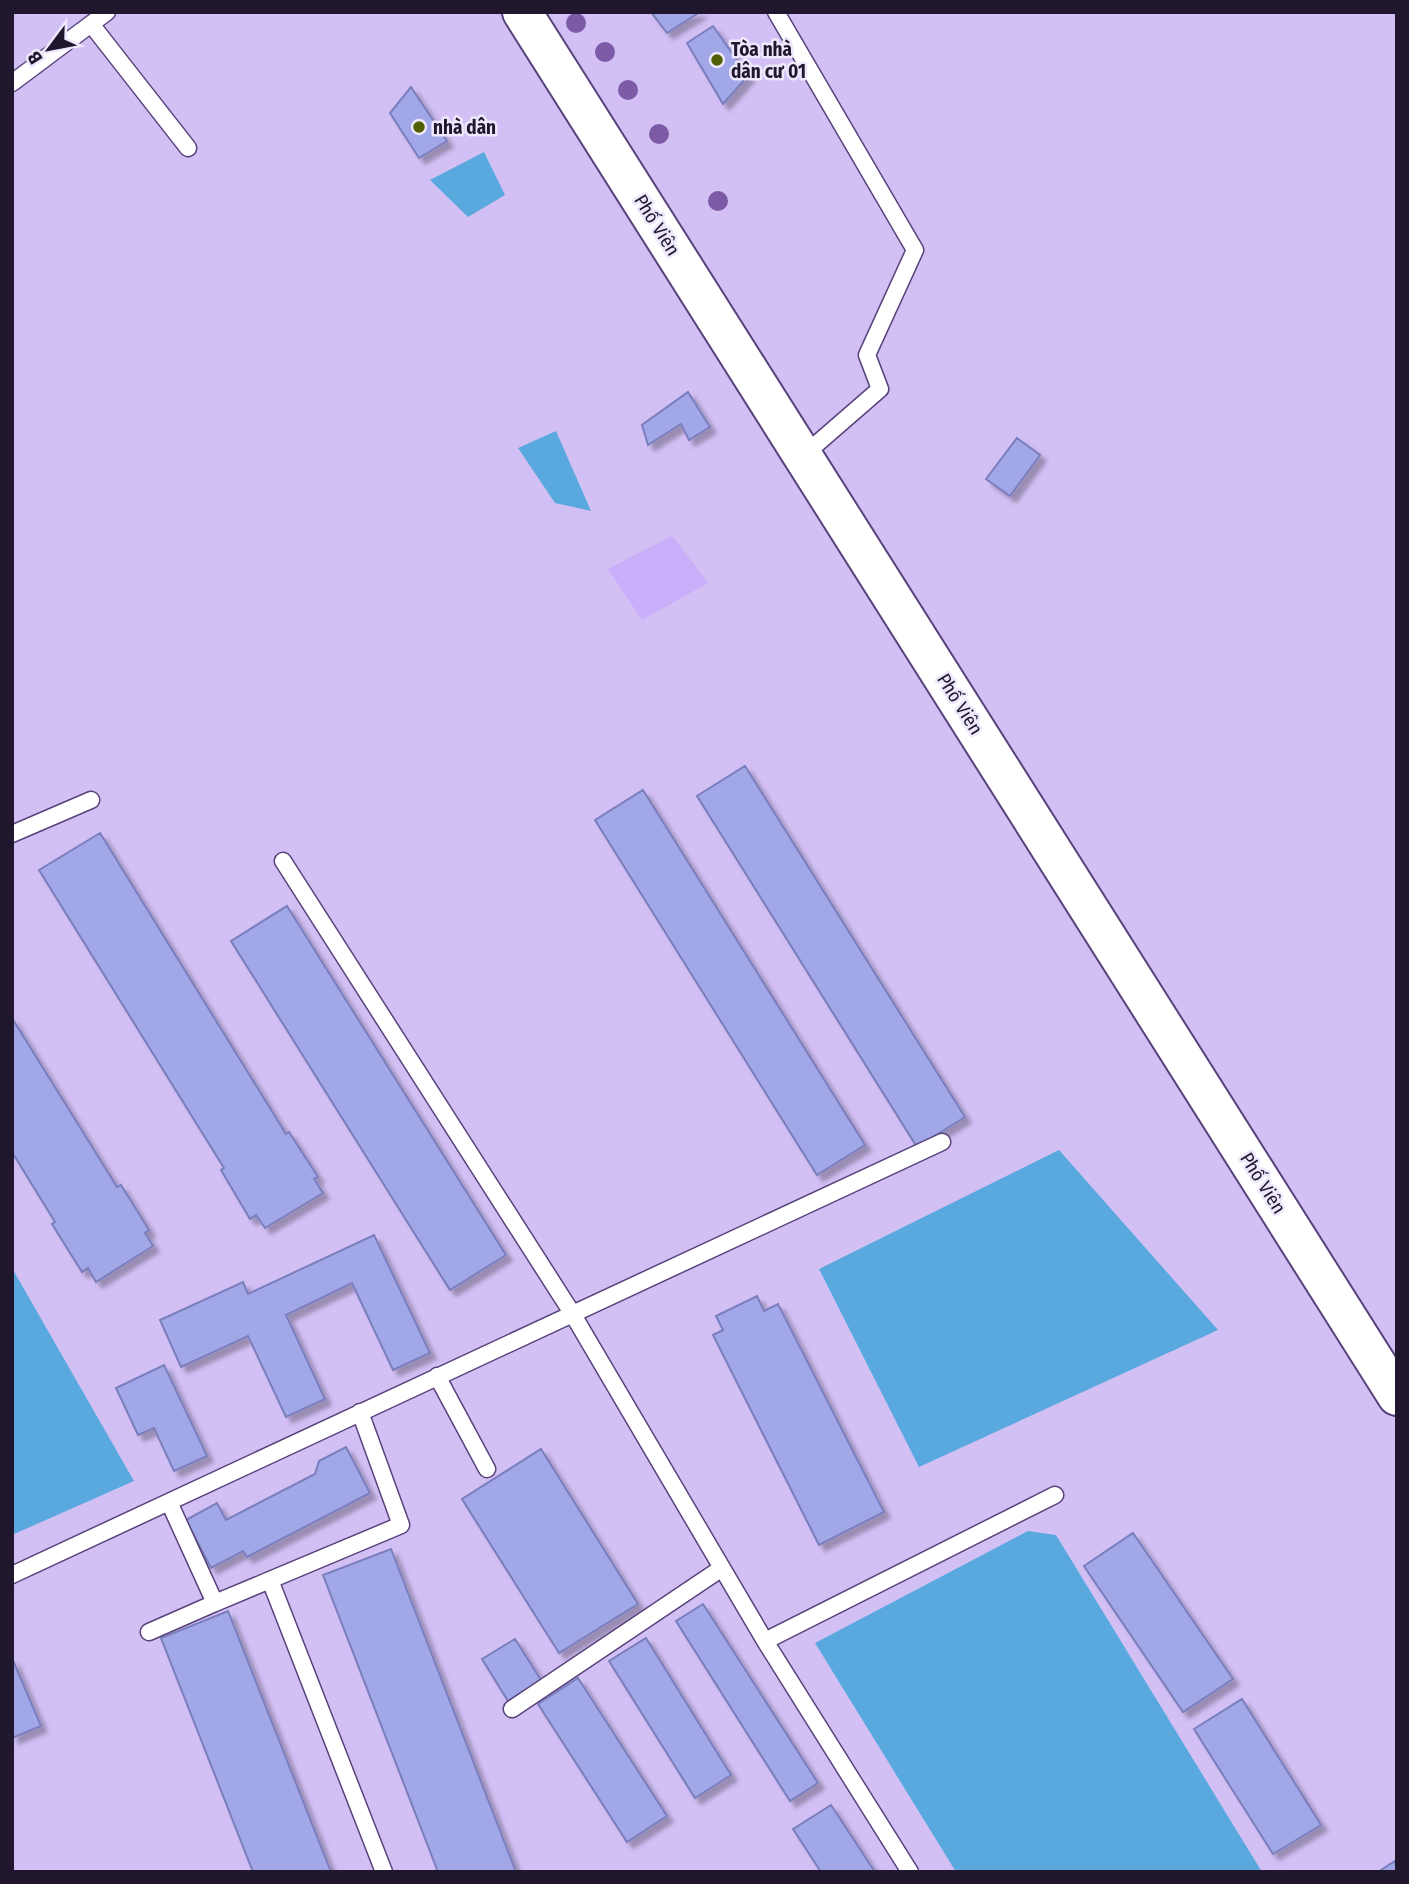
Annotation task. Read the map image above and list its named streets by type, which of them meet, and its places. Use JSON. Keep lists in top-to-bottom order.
{
  "streets": {
    "street": ["Phố Viên"]
  },
  "places": ["Tòa nhà dân cư 01", "nhà dân"],
  "north": "bottom left"
}
